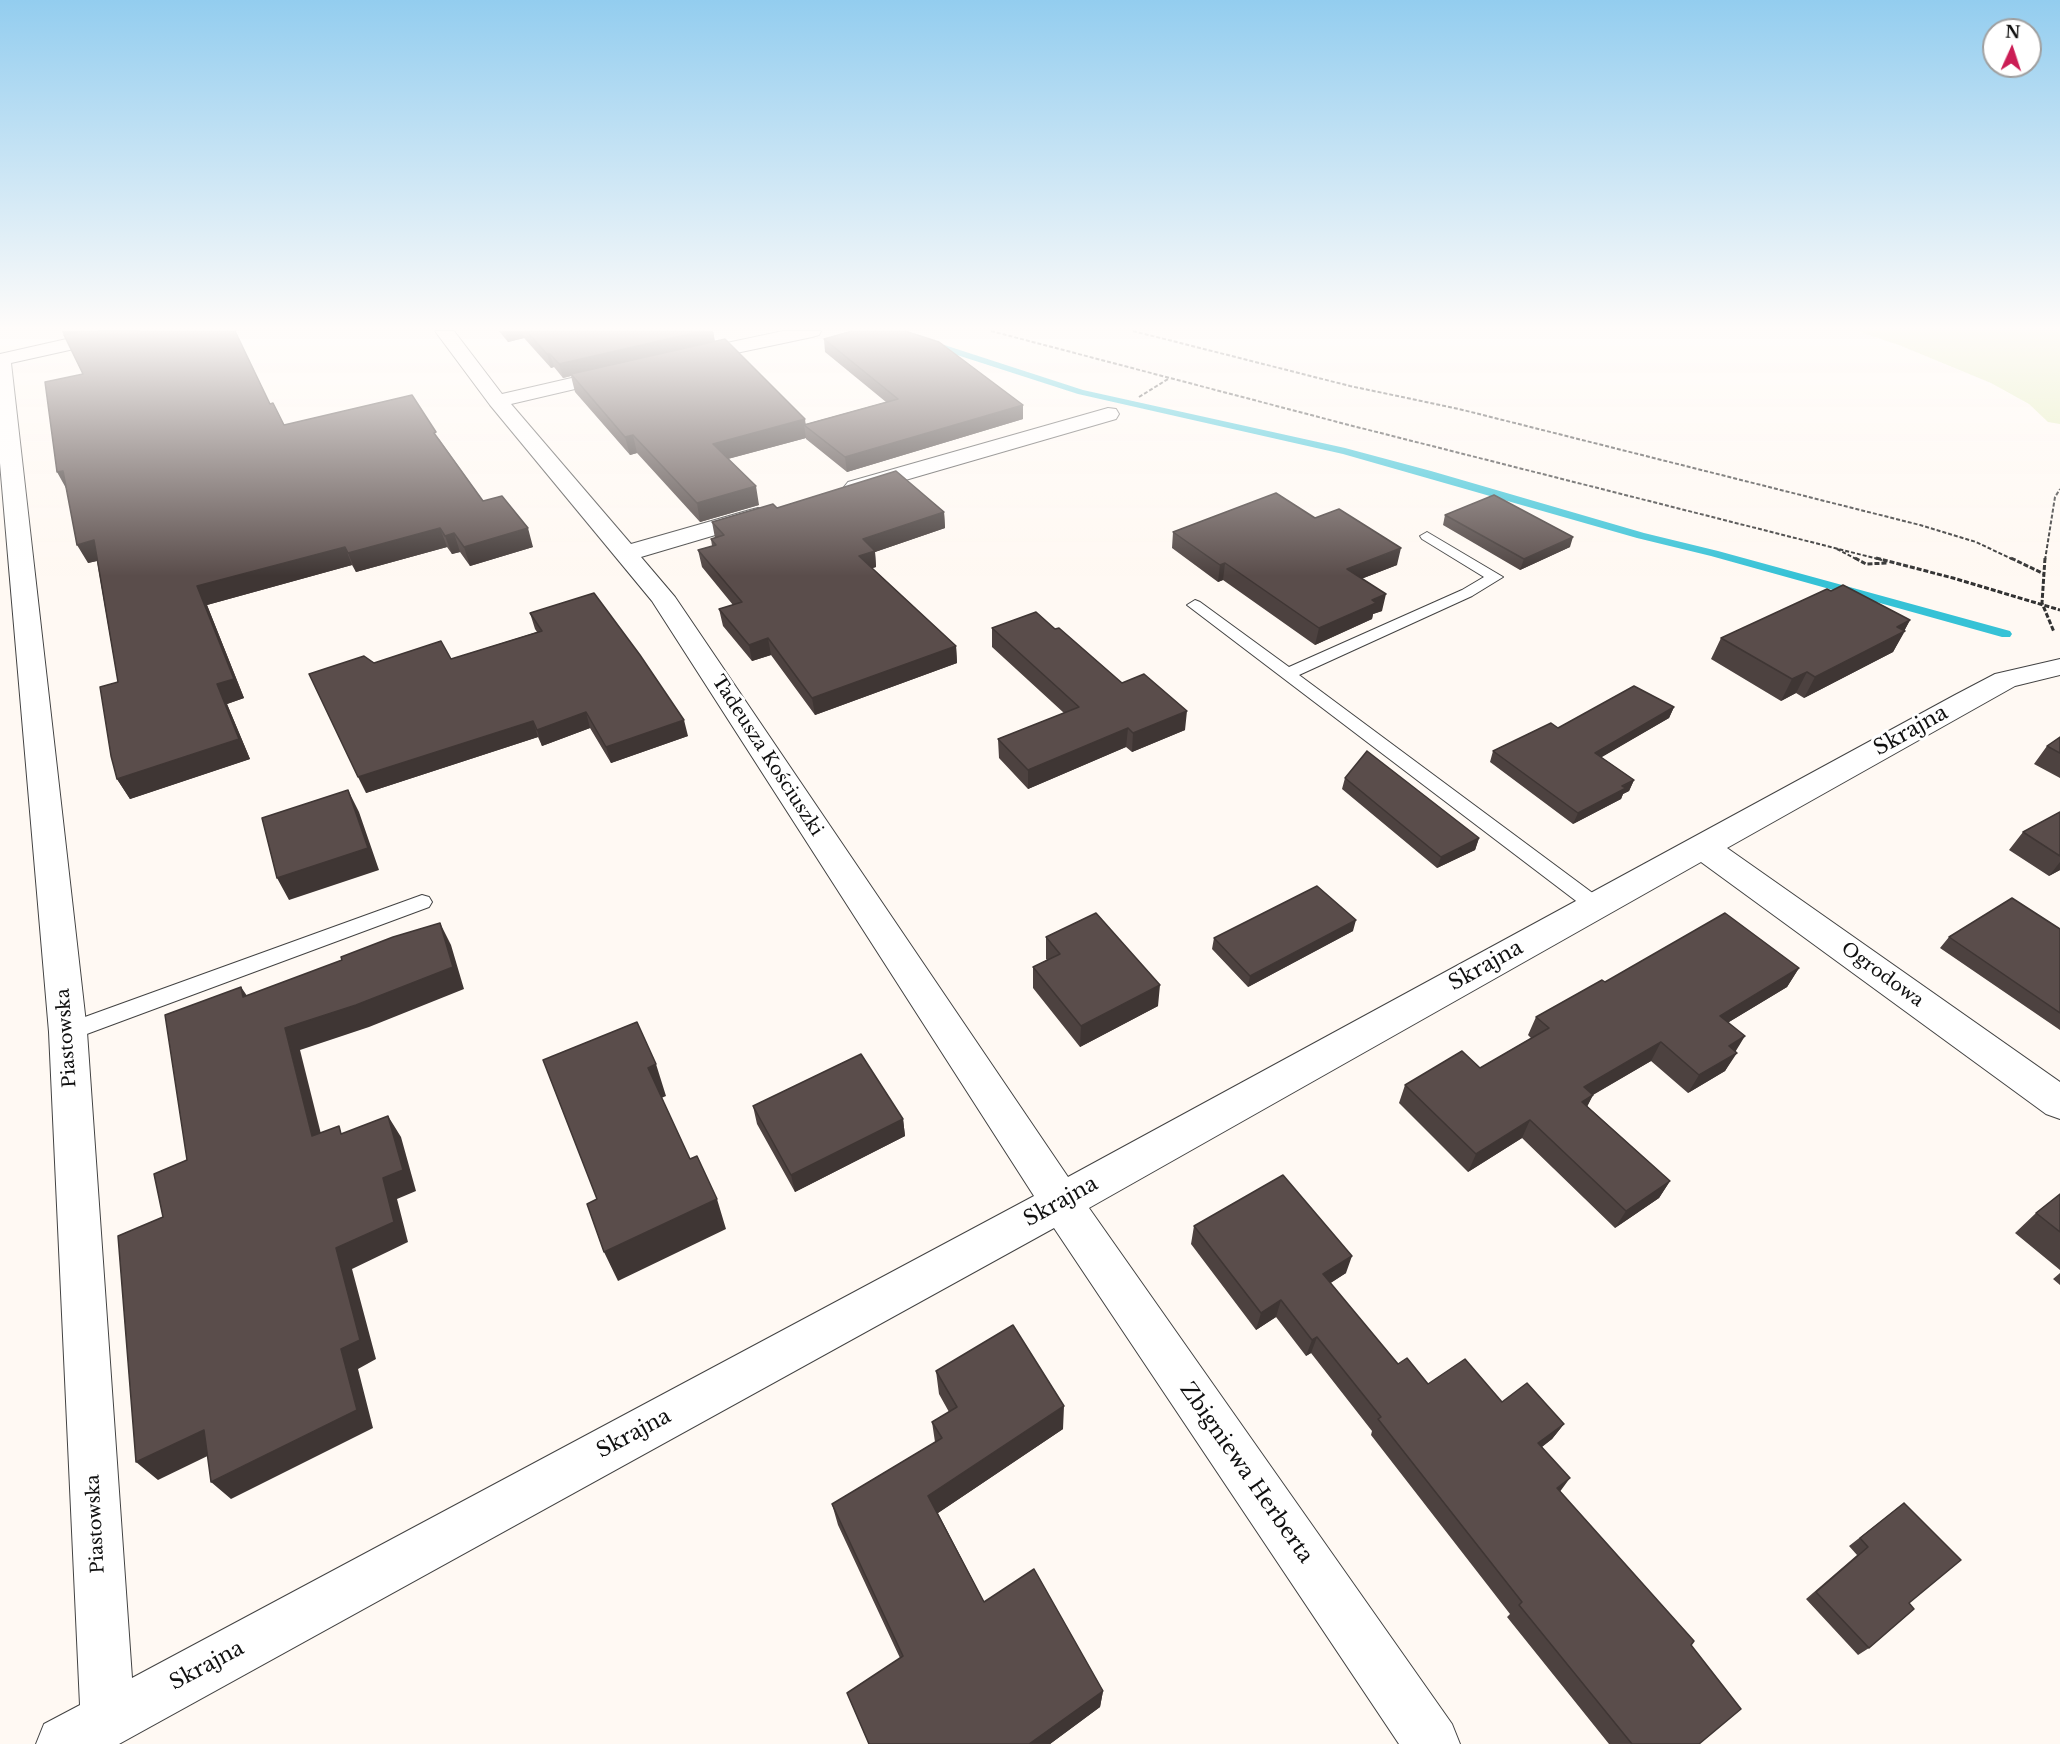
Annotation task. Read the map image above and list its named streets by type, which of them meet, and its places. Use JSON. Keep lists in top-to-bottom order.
{
  "streets": {
    "street": [
      "Skrajna",
      "Tadeusza Kościuszki",
      "Ogrodowa",
      "Piastowska",
      "Zbigniewa Herberta"
    ]
  },
  "crossings": [
    ["Skrajna", "Tadeusza Kościuszki"],
    ["Skrajna", "Ogrodowa"],
    ["Skrajna", "Piastowska"],
    ["Skrajna", "Zbigniewa Herberta"],
    ["Tadeusza Kościuszki", "Zbigniewa Herberta"]
  ],
  "north": "top"
}
